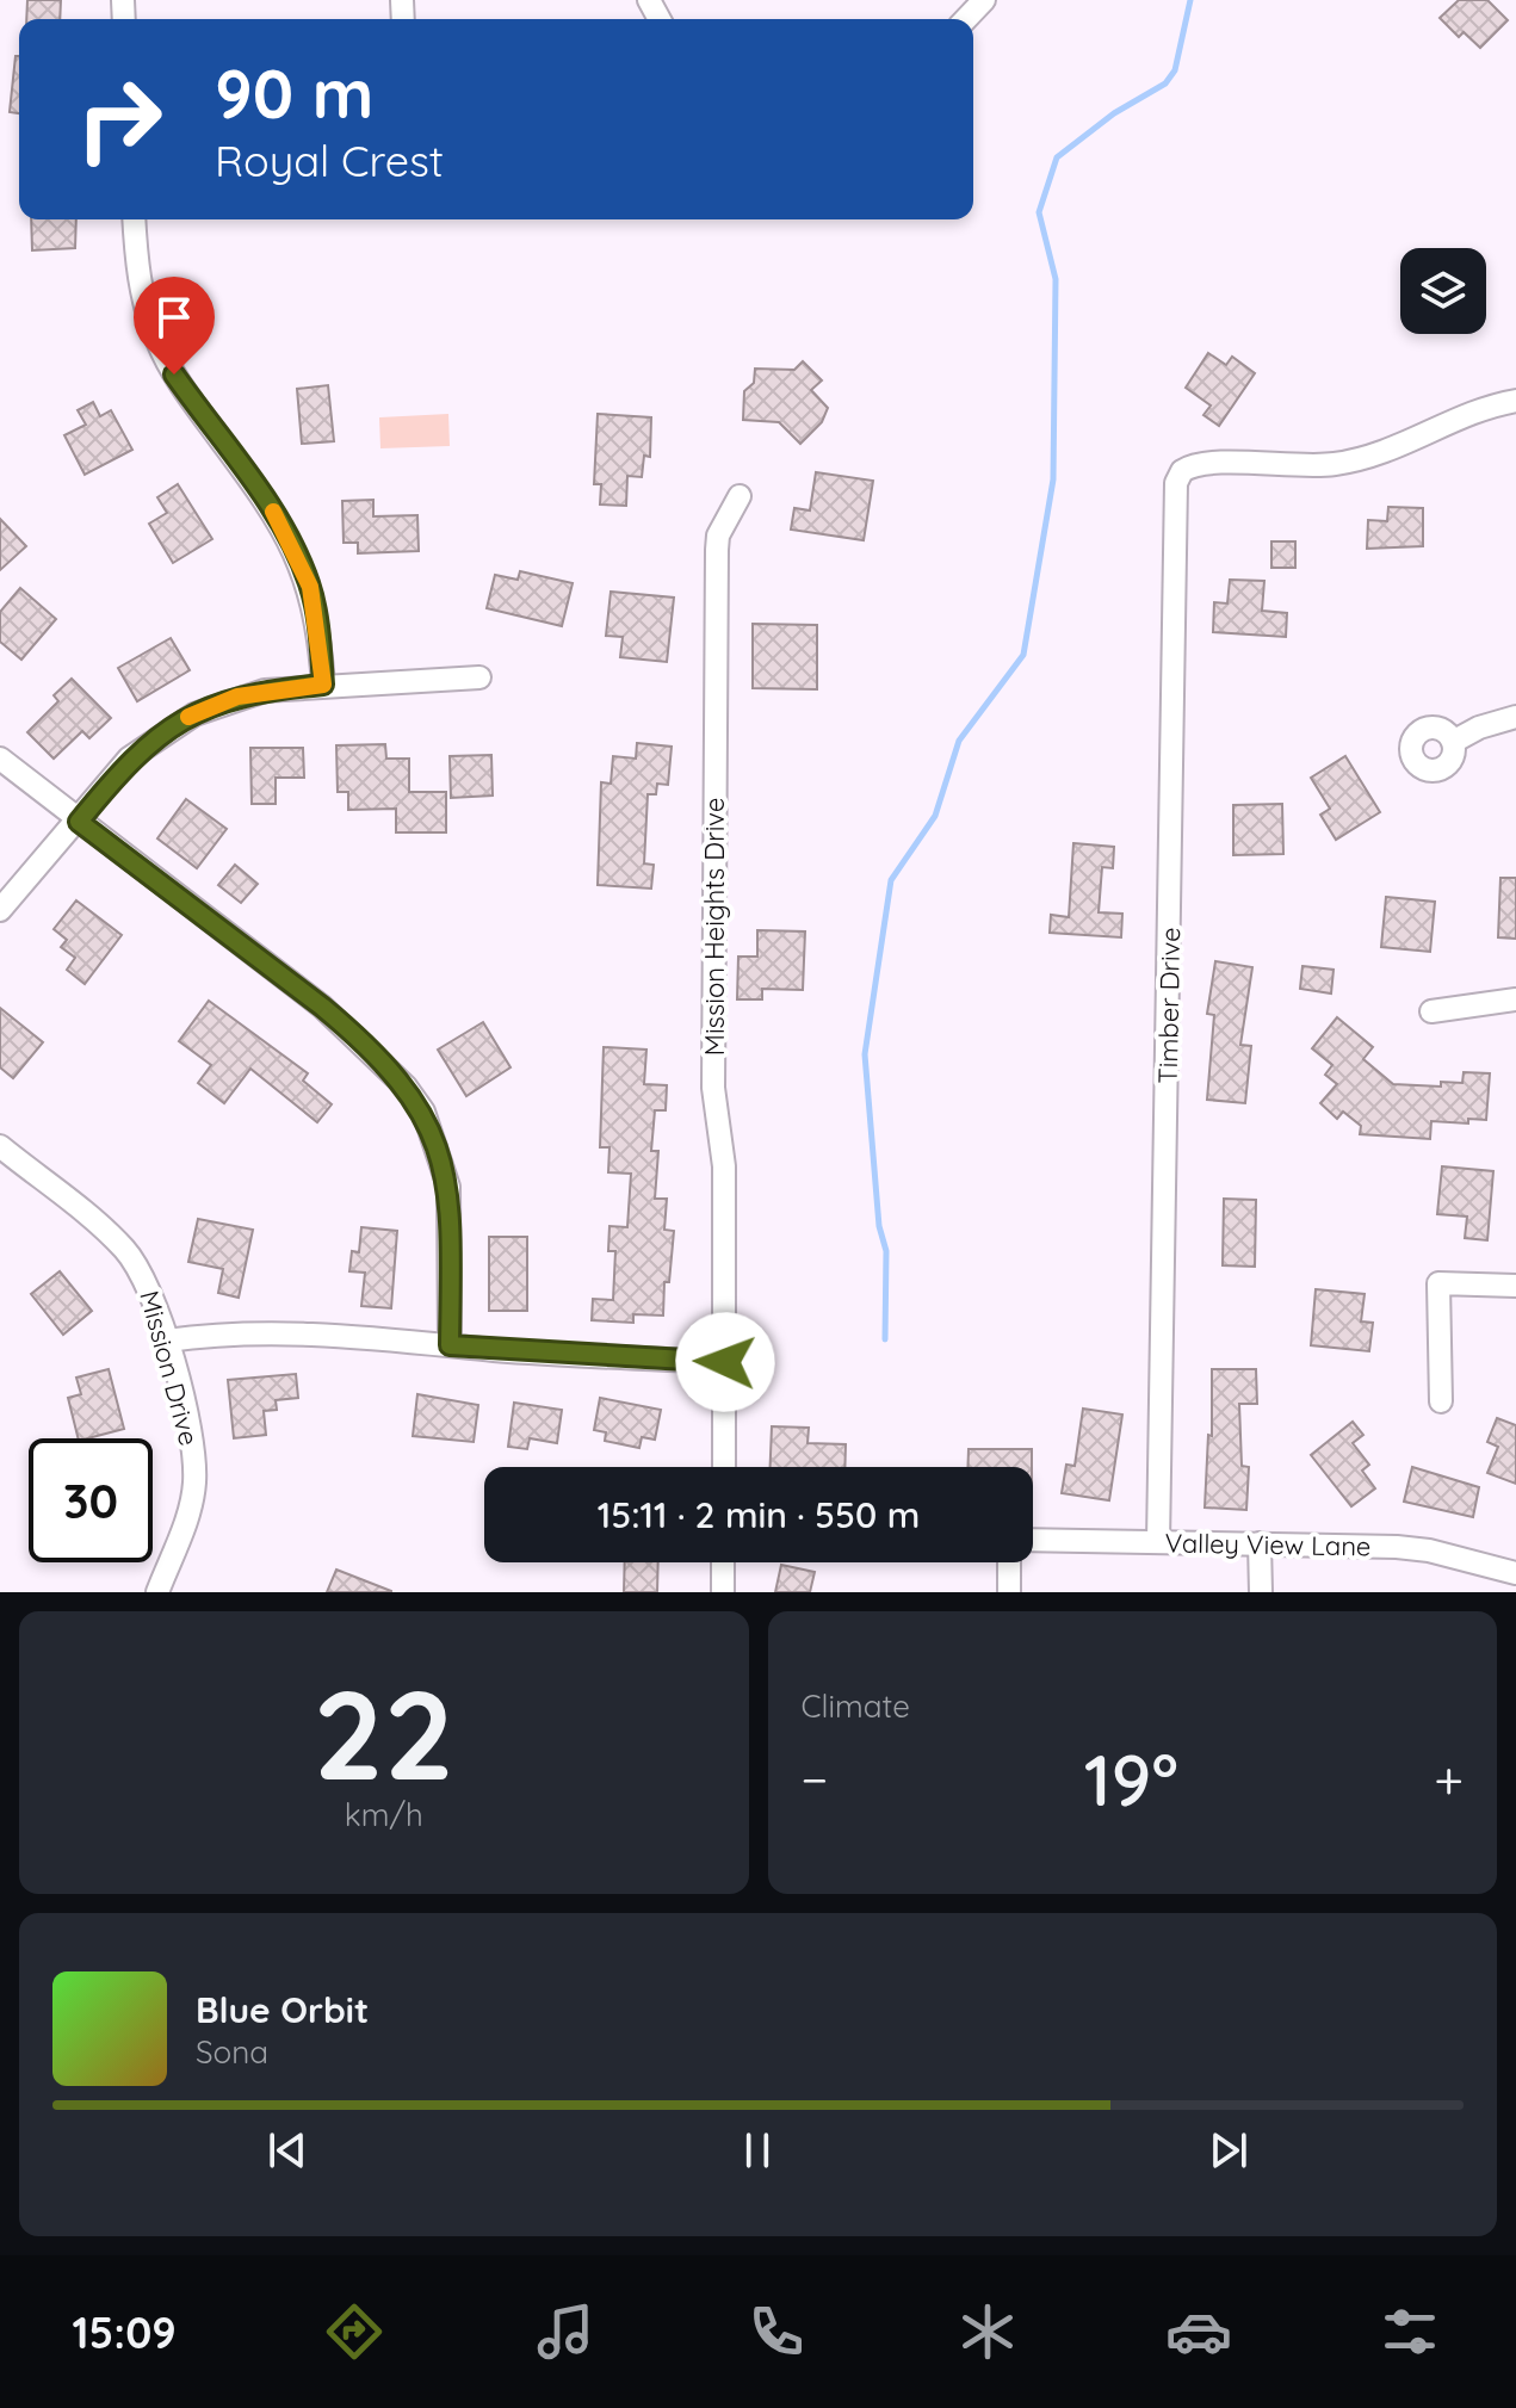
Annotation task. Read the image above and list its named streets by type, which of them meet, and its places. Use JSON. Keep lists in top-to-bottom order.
{
  "streets": {
    "street": [
      "Mission Heights Drive",
      "Timber Drive",
      "Mission Drive",
      "Valley View Lane"
    ]
  },
  "crossings": [
    ["Timber Drive", "Valley View Lane"]
  ],
  "page": {
    "turn": ["90 m", "Royal Crest"],
    "limit": "30",
    "trip": "15:11 · 2 min · 550 m",
    "tile": [
      ["22", "km/h"],
      "Climate"
    ],
    "heat": ["−", "19°", "+"],
    "song": ["Blue Orbit", "Sona"],
    "tabs": "15:09"
  }
}
